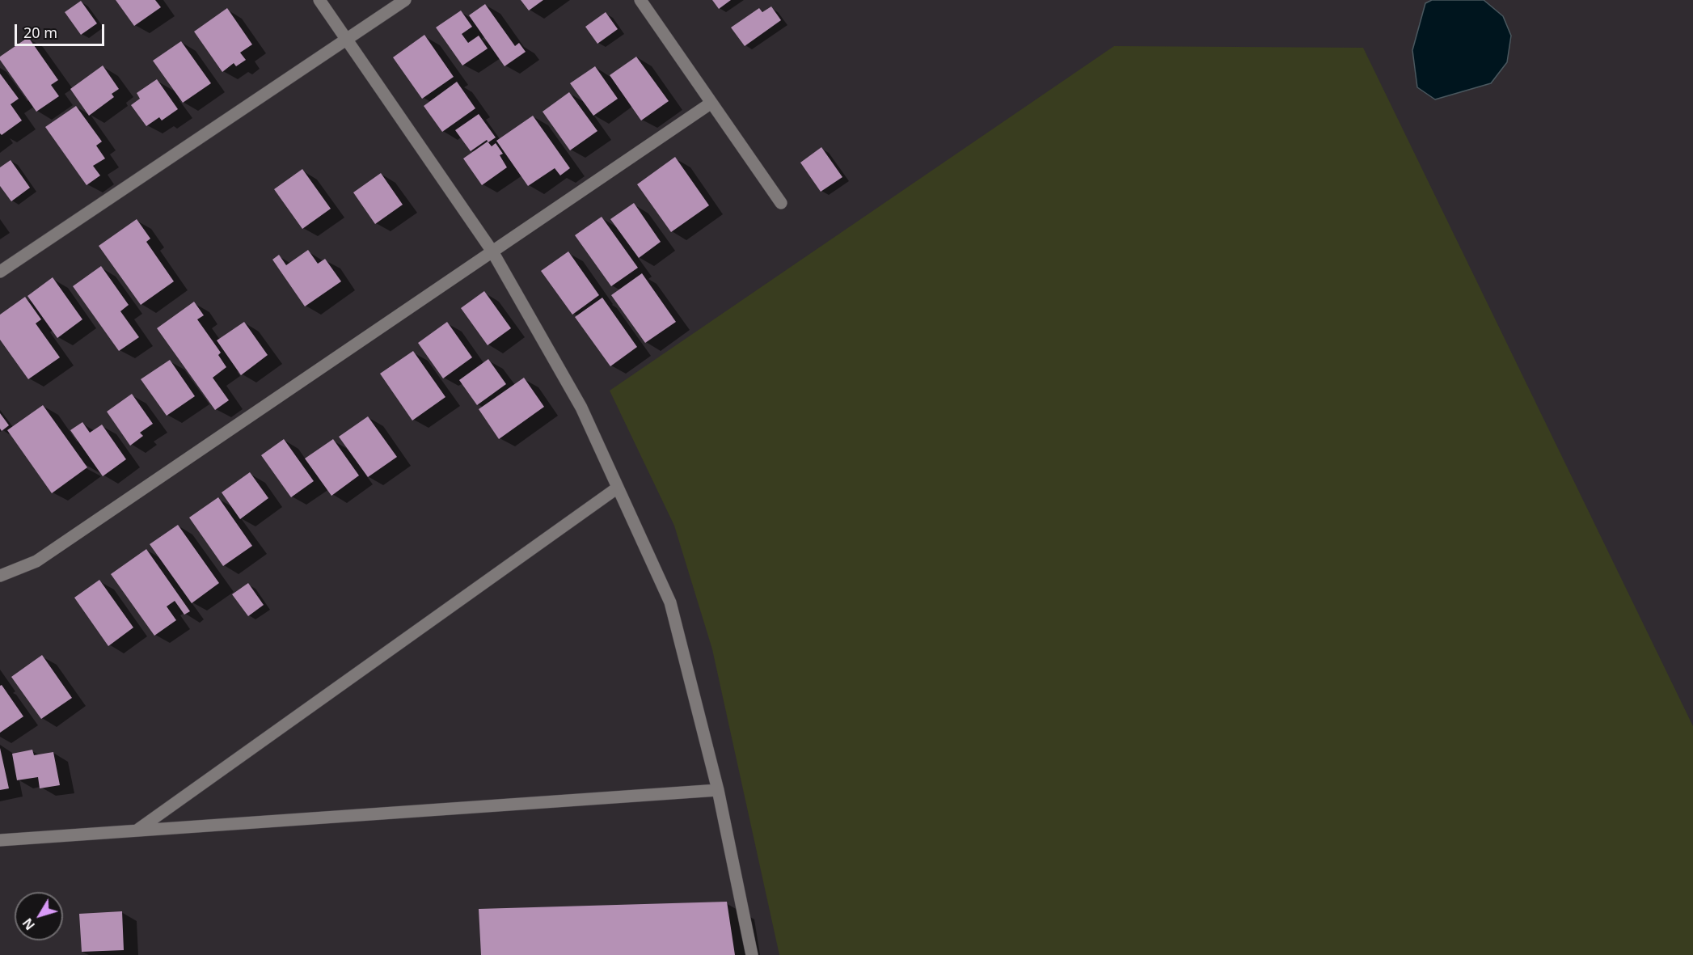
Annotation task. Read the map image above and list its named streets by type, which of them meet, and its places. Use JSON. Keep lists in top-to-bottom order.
{
  "scale_bar": "20 m",
  "north": "bottom left"
}
